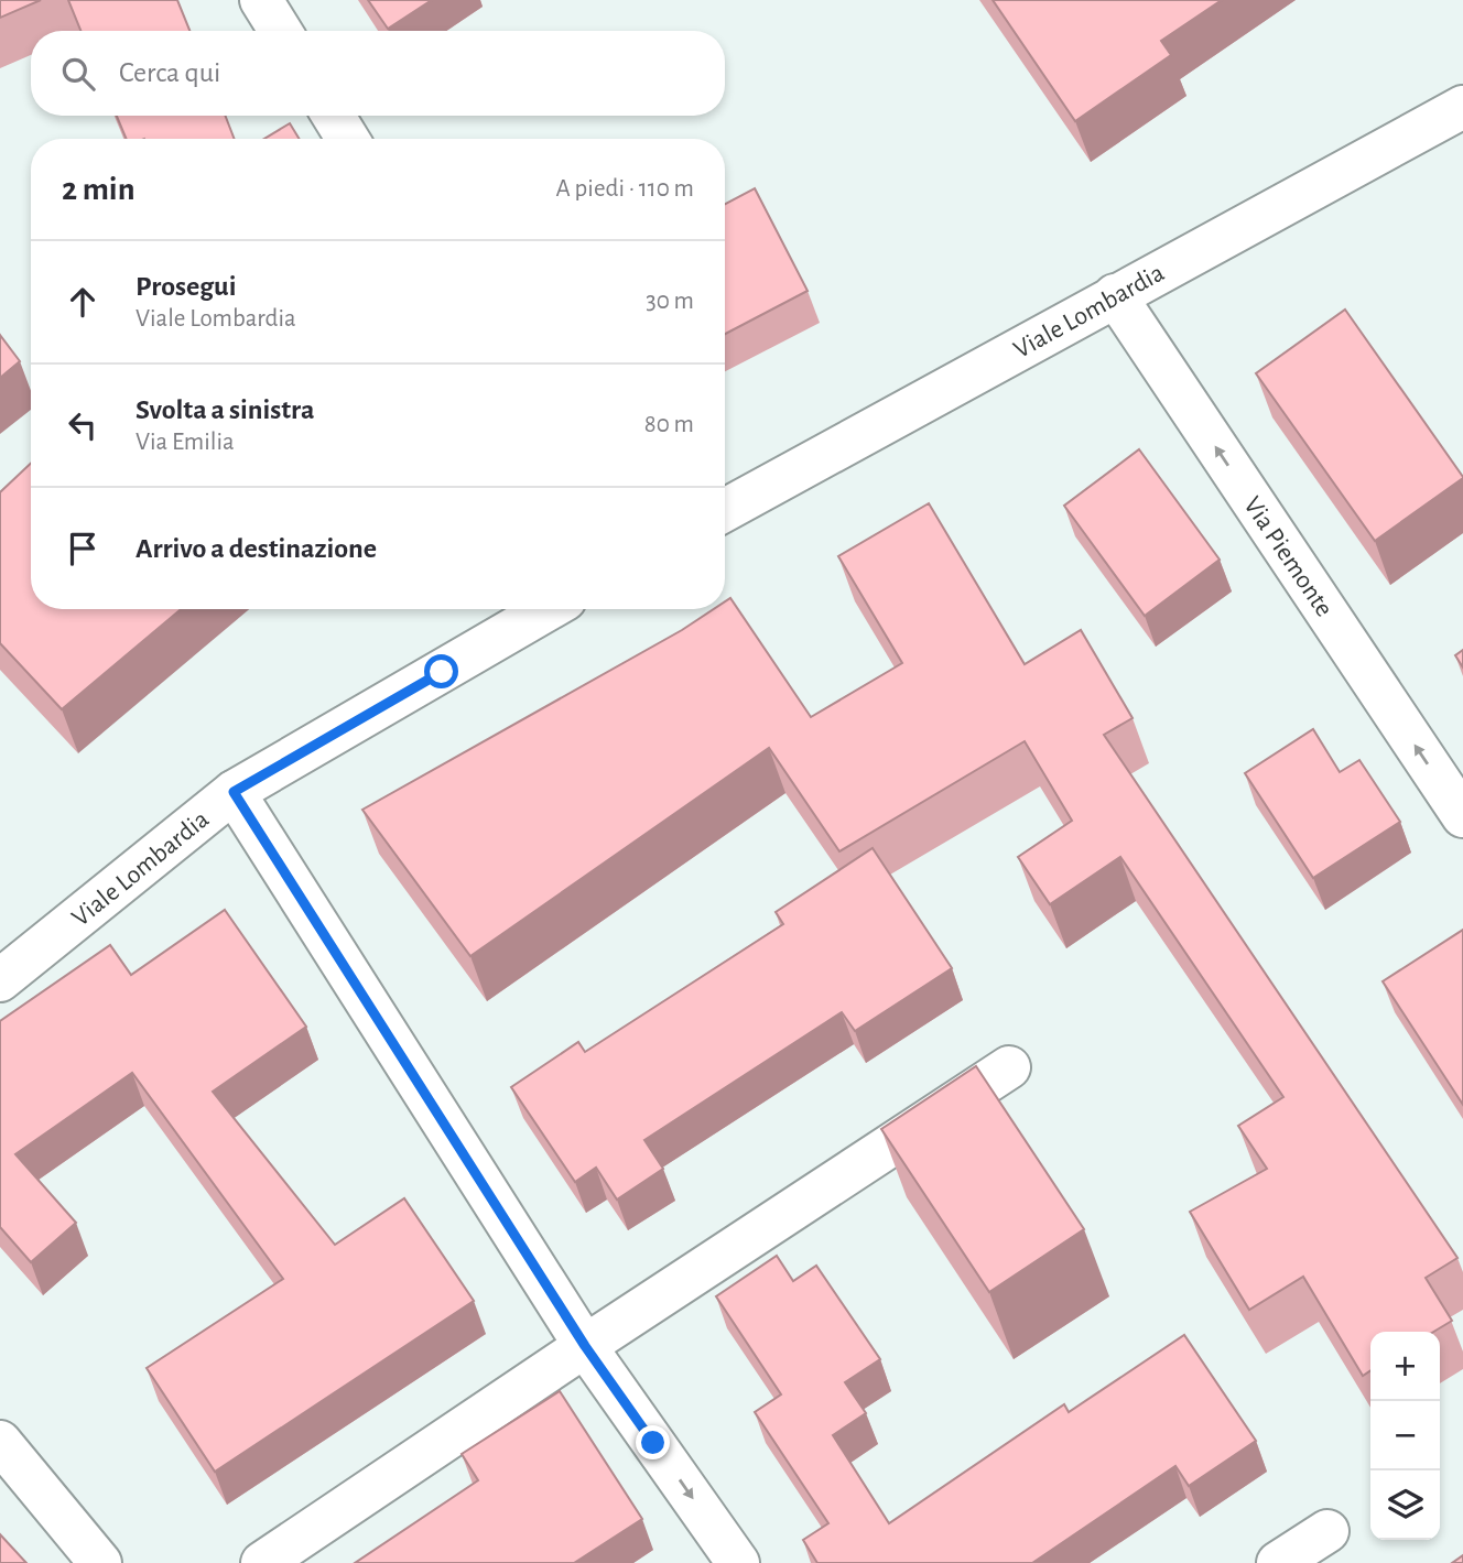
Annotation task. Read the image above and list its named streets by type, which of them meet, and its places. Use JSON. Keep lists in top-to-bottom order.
{
  "streets": {
    "street": ["Viale Lombardia", "Via Piemonte"]
  },
  "crossings": [
    ["Viale Lombardia", "Via Piemonte"]
  ],
  "one_way": ["Via Piemonte"],
  "page": {
    "search": "Cerca qui",
    "heading": ["2 min", "A piedi · 110 m"],
    "list": [
      ["Prosegui", "Viale Lombardia", "30 m"],
      ["Svolta a sinistra", "Via Emilia", "80 m"],
      "Arrivo a destinazione"
    ],
    "map_buttons": ["+", "−"]
  }
}
